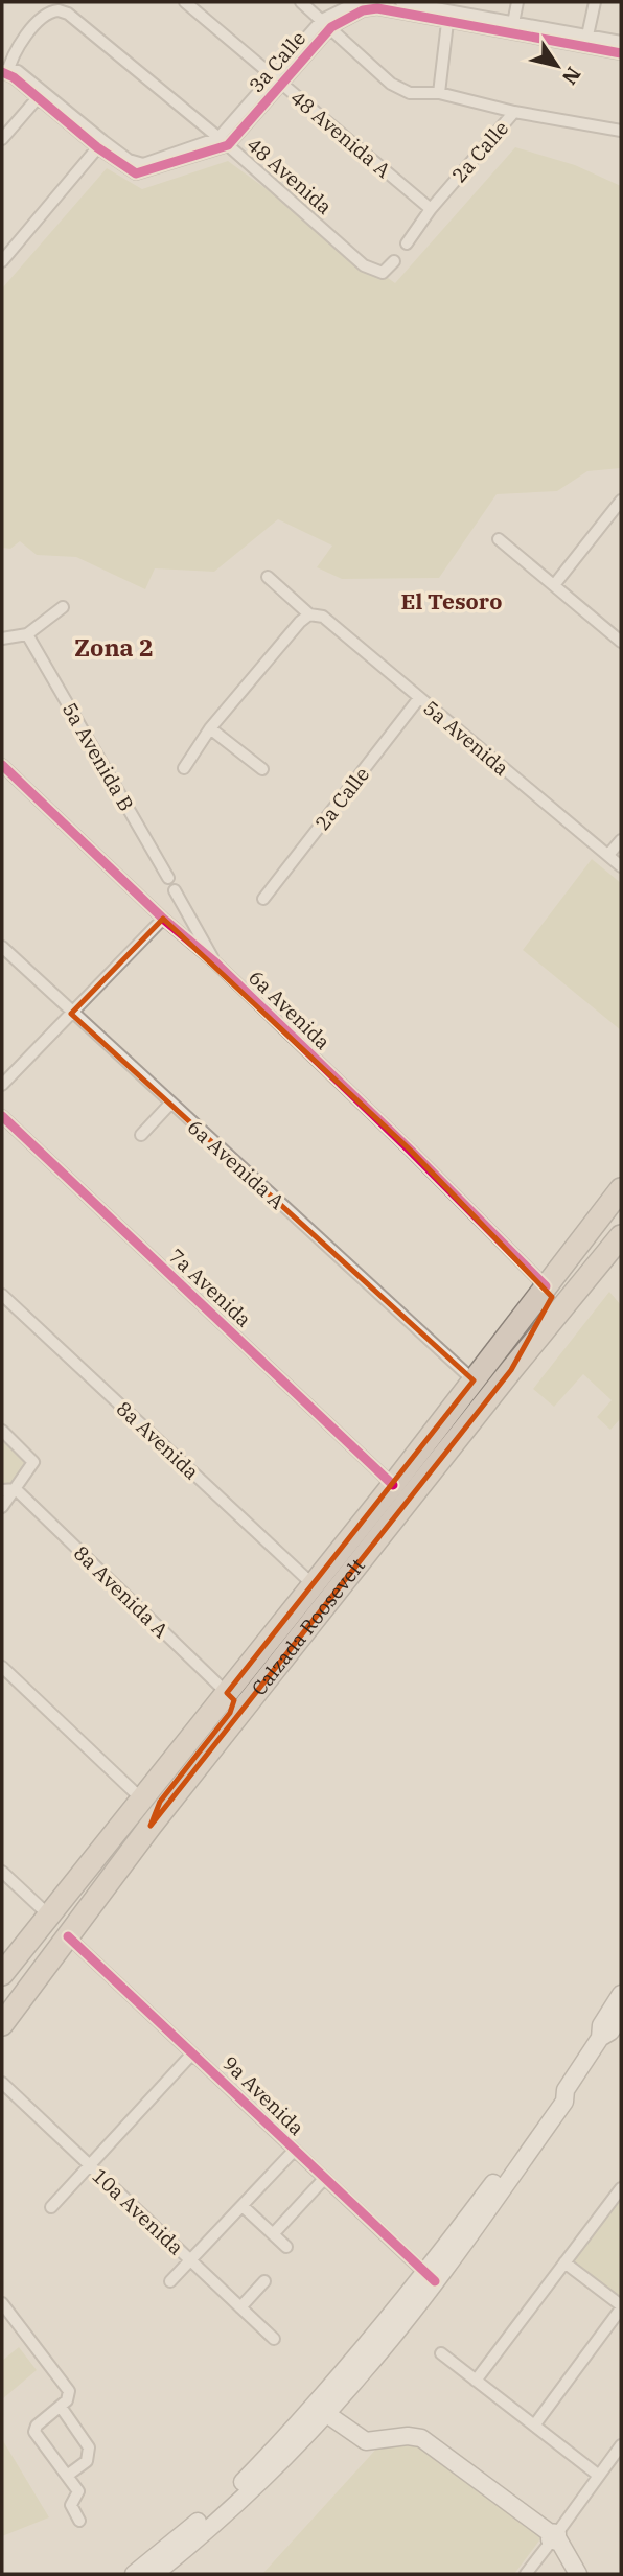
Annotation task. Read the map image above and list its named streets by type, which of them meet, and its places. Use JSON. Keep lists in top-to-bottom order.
{
  "streets": {
    "highway": ["Calzada Roosevelt"],
    "street": [
      "3a Calle",
      "48 Avenida A",
      "2a Calle",
      "48 Avenida",
      "5a Avenida",
      "5a Avenida B",
      "6a Avenida",
      "6a Avenida A",
      "7a Avenida",
      "8a Avenida",
      "8a Avenida A",
      "9a Avenida",
      "10a Avenida"
    ]
  },
  "crossings": [
    ["3a Calle", "48 Avenida A"],
    ["3a Calle", "48 Avenida"],
    ["48 Avenida A", "2a Calle"],
    ["2a Calle", "5a Avenida"],
    ["6a Avenida", "Calzada Roosevelt"],
    ["6a Avenida A", "Calzada Roosevelt"],
    ["7a Avenida", "Calzada Roosevelt"],
    ["8a Avenida", "Calzada Roosevelt"],
    ["8a Avenida A", "Calzada Roosevelt"],
    ["Calzada Roosevelt", "9a Avenida"]
  ],
  "districts": ["El Tesoro", "Zona 2"],
  "north": "bottom right"
}
